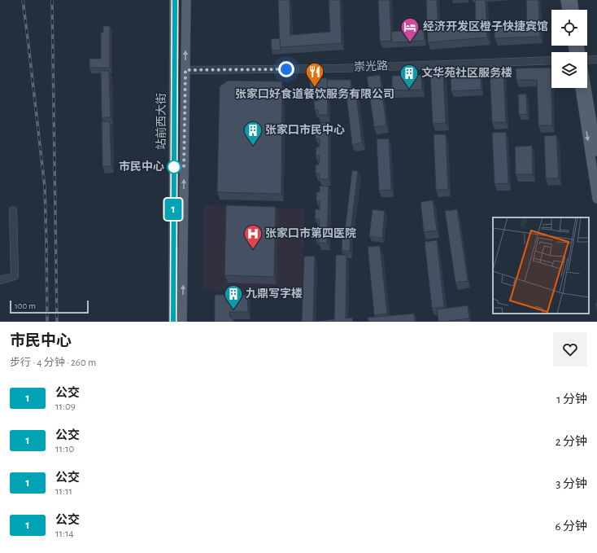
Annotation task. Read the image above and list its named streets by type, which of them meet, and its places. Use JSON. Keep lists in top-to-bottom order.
{
  "streets": {
    "main road": ["站前西大街"],
    "street": ["崇光路"]
  },
  "crossings": [
    ["崇光路", "站前西大街"]
  ],
  "places": {
    "hotel": ["经济开发区橙子快捷宾馆"],
    "restaurant": ["张家口好食道餐饮服务有限公司"],
    "building": ["文华苑社区服务楼", "张家口市民中心", "九鼎写字楼"],
    "other": ["市民中心"],
    "hospital": ["张家口市第四医院"]
  },
  "lines": ["bus line 1"],
  "scale_bar": "100 m",
  "page": {
    "on_map": "1",
    "scale": "100 m",
    "heading": ["市民中心", "步行 · 4 分钟 · 260 m"],
    "list": [
      {
        "mark": "1",
        "name": "公交",
        "note": "11:09",
        "value": "1 分钟"
      },
      {
        "mark": "1",
        "name": "公交",
        "note": "11:10",
        "value": "2 分钟"
      },
      {
        "mark": "1",
        "name": "公交",
        "note": "11:11",
        "value": "3 分钟"
      },
      {
        "mark": "1",
        "name": "公交",
        "note": "11:14",
        "value": "6 分钟"
      }
    ]
  }
}
